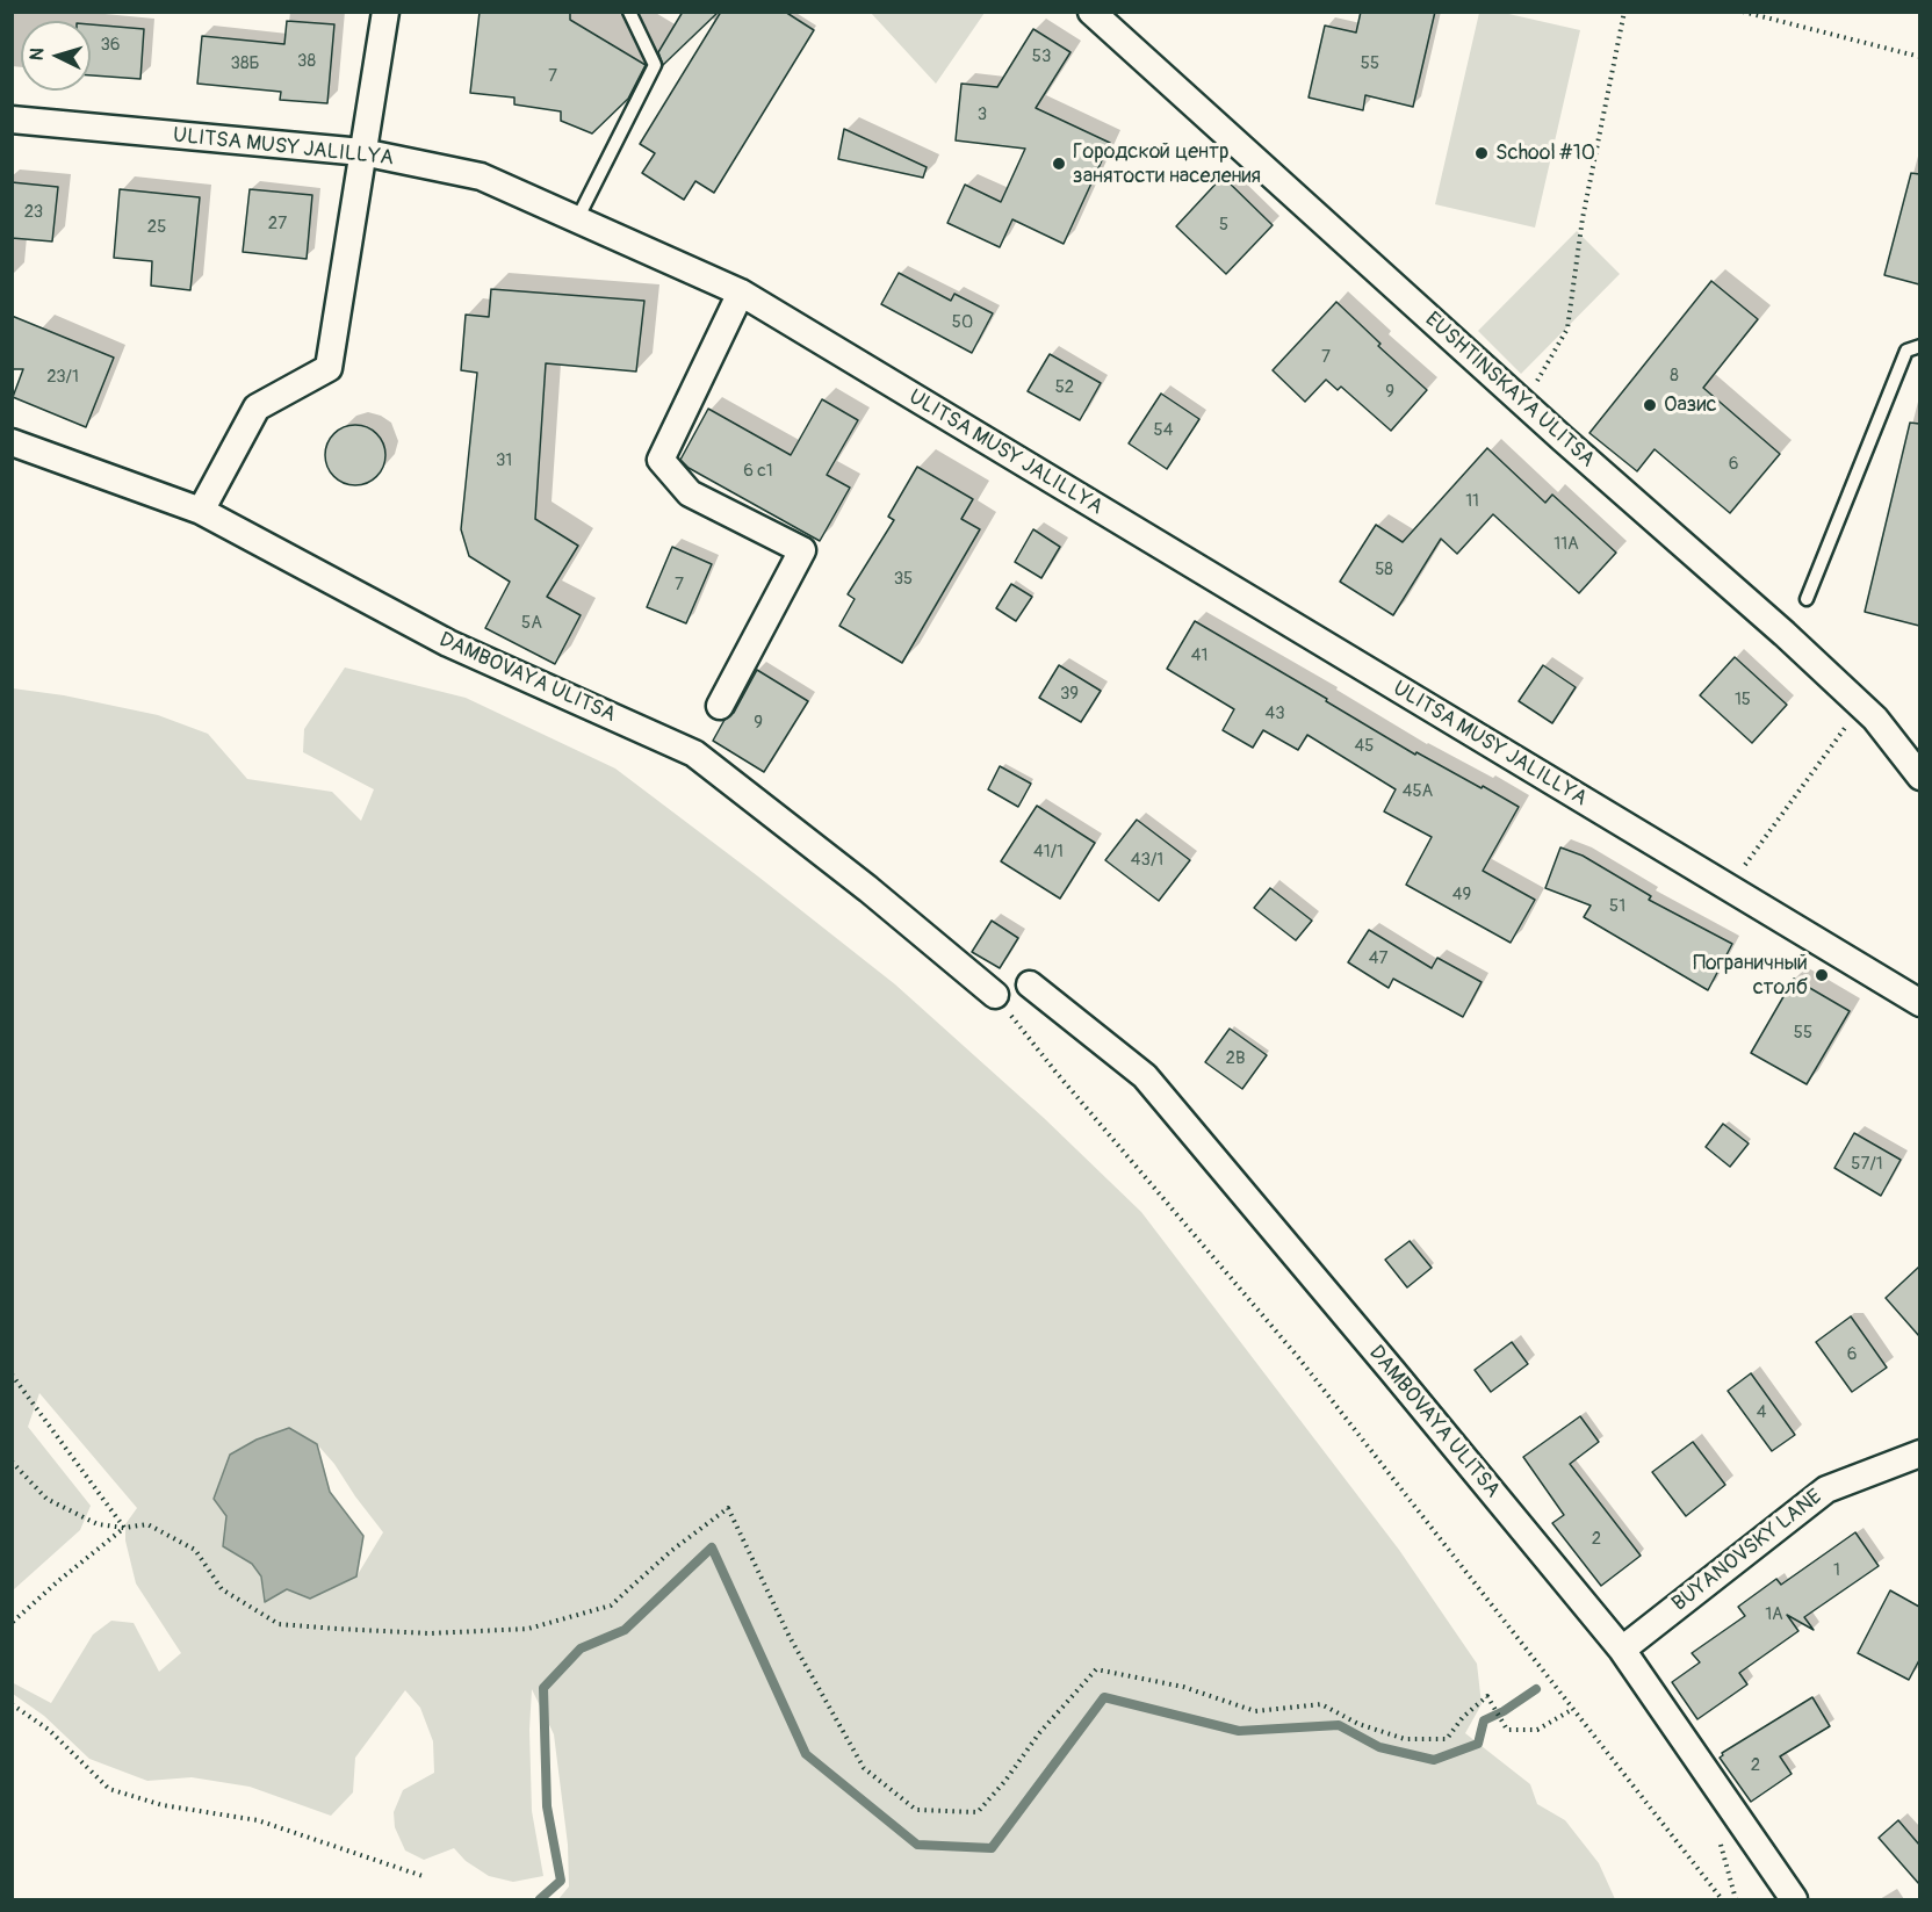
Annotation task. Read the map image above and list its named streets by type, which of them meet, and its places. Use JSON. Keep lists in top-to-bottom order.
{
  "streets": {
    "street": [
      "ULITSA MUSY JALILLYA",
      "EUSHTINSKAYA ULITSA",
      "DAMBOVAYA ULITSA",
      "BUYANOVSKY LANE"
    ]
  },
  "crossings": [
    ["DAMBOVAYA ULITSA", "BUYANOVSKY LANE"]
  ],
  "places": [
    "School #10",
    "Городской центр занятости населения",
    "Оазис",
    "Пограничный столб"
  ],
  "house_numbers": [
    "36",
    "53",
    "38",
    "38Б",
    "55",
    "7",
    "3",
    "23",
    "27",
    "5",
    "25",
    "50",
    "7",
    "8",
    "23/1",
    "52",
    "9",
    "54",
    "31",
    "6",
    "6 с1",
    "11",
    "11А",
    "58",
    "35",
    "7",
    "5А",
    "41",
    "39",
    "15",
    "43",
    "9",
    "45",
    "45А",
    "41/1",
    "43/1",
    "49",
    "51",
    "47",
    "55",
    "2В",
    "57/1",
    "6",
    "4",
    "2",
    "1",
    "1А",
    "2"
  ],
  "north": "left"
}
